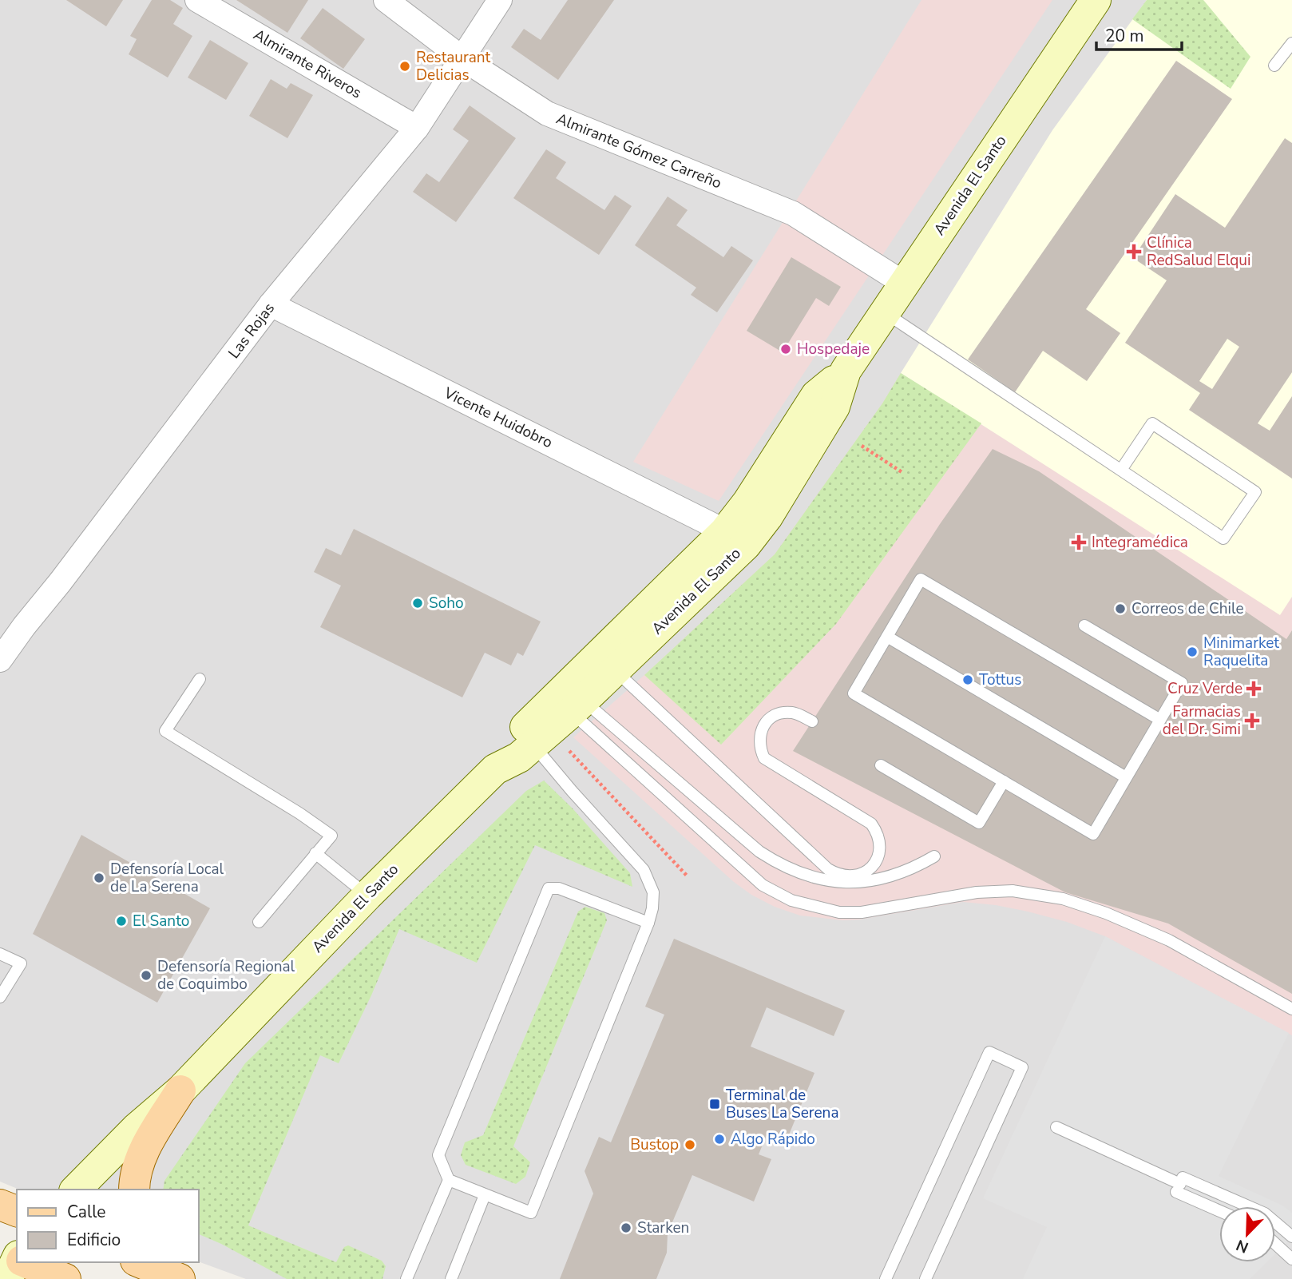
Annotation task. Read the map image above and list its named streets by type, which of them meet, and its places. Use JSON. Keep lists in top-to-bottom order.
{
  "streets": {
    "main road": ["Avenida El Santo"],
    "street": [
      "Almirante Riveros",
      "Almirante Gómez Carreño",
      "Las Rojas",
      "Vicente Huidobro"
    ]
  },
  "crossings": [
    ["Almirante Riveros", "Las Rojas"],
    ["Almirante Gómez Carreño", "Avenida El Santo"],
    ["Almirante Gómez Carreño", "Las Rojas"],
    ["Avenida El Santo", "Vicente Huidobro"],
    ["Las Rojas", "Vicente Huidobro"]
  ],
  "places": {
    "other": [
      "Restaurant Delicias",
      "Hospedaje",
      "Soho",
      "Correos de Chile",
      "Minimarket Raquelita",
      "Tottus",
      "Defensoría Local de La Serena",
      "El Santo",
      "Defensoría Regional de Coquimbo",
      "Algo Rápido",
      "Bustop",
      "Starken"
    ],
    "health": [
      "Clínica RedSalud Elqui",
      "Integramédica",
      "Cruz Verde",
      "Farmacias del Dr. Simi"
    ],
    "transit": ["Terminal de Buses La Serena"]
  },
  "legend": ["Calle", "Edificio"],
  "scale_bar": "20 m",
  "north": "bottom left"
}
